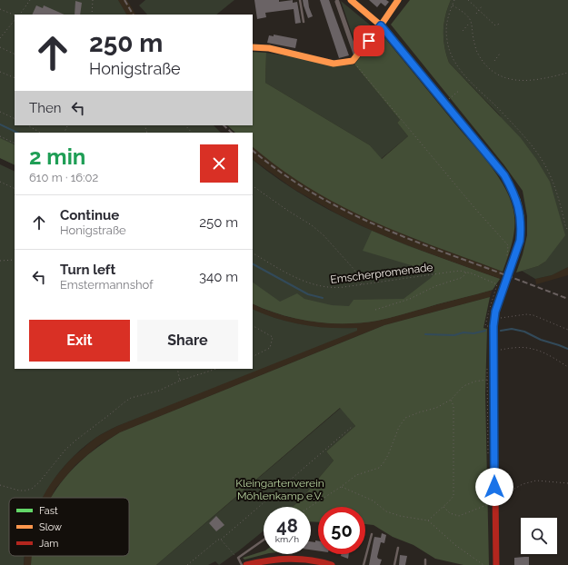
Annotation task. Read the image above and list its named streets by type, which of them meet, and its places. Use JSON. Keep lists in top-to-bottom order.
{
  "streets": {
    "path": ["Emscherpromenade"]
  },
  "parks": ["Kleingartenverein Möhlenkamp e.V."],
  "legend": ["Fast", "Slow", "Jam"],
  "page": {
    "turn": ["250 m", "Honigstraße"],
    "then": "Then",
    "heading": ["2 min", "610 m · 16:02"],
    "list": [
      {
        "name": "Continue",
        "note": "Honigstraße",
        "value": "250 m"
      },
      {
        "name": "Turn left",
        "note": "Emstermannshof",
        "value": "340 m"
      }
    ],
    "buttons": ["Exit", "Share"],
    "speed": "48 km/h",
    "limit": "50"
  }
}
